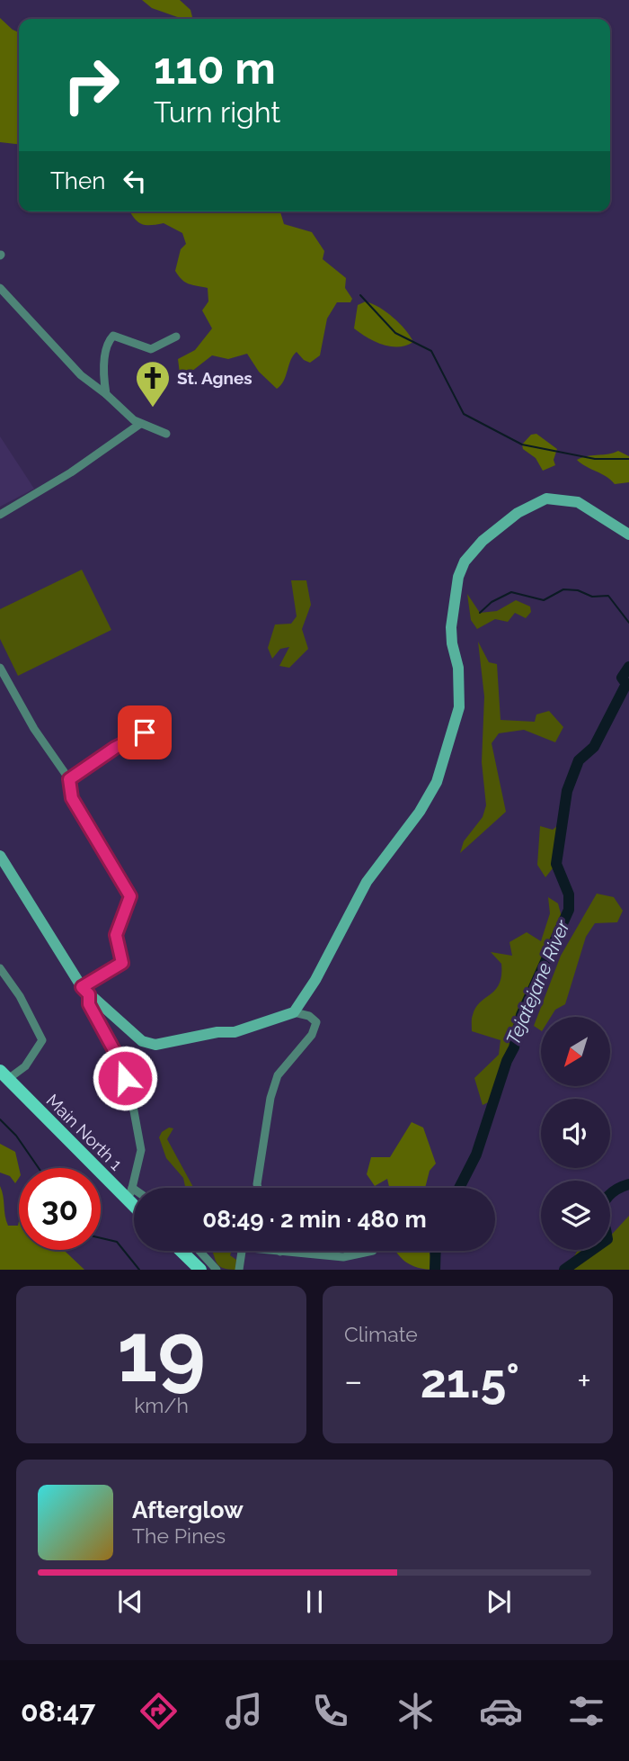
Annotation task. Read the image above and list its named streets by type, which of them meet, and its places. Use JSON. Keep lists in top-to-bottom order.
{
  "streets": {
    "main road": ["Main North 1"]
  },
  "water": ["Tejatejane River"],
  "places": {
    "church": ["St. Agnes"]
  },
  "north": "bottom left",
  "page": {
    "turn": ["110 m", "Turn right"],
    "then": "Then",
    "limit": "30",
    "trip": "08:49 · 2 min · 480 m",
    "tile": [
      ["19", "km/h"],
      "Climate"
    ],
    "heat": ["−", "21.5°", "+"],
    "song": ["Afterglow", "The Pines"],
    "tabs": "08:47"
  }
}
